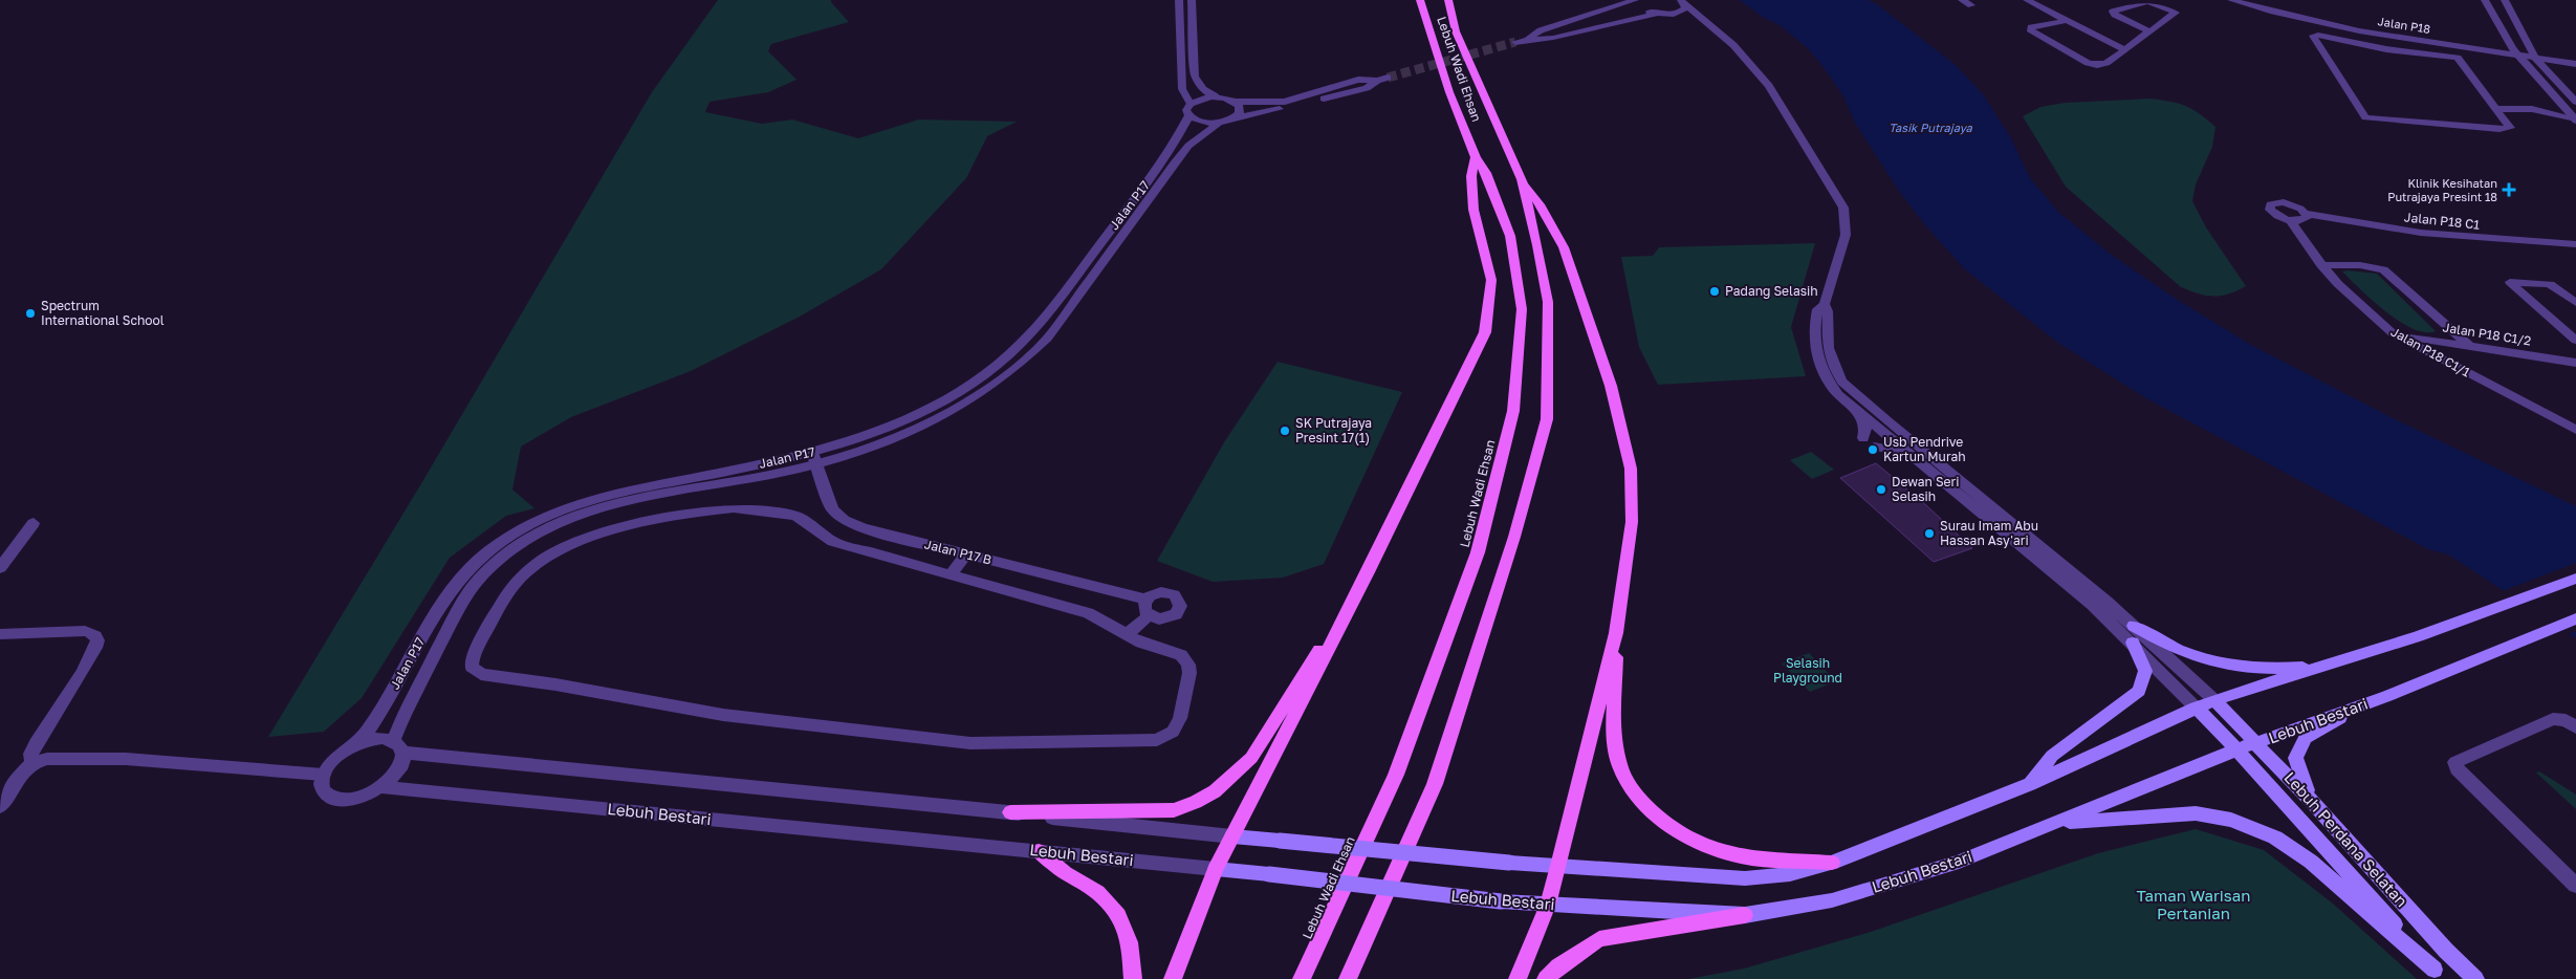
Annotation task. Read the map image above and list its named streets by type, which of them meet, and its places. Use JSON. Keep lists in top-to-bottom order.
{
  "streets": {
    "main road": ["Lebuh Wadi Ehsan", "Lebuh Bestari", "Lebuh Perdana Selatan"],
    "street": [
      "Jalan P18",
      "Jalan P17",
      "Jalan P18 C1",
      "Jalan P18 C1/2",
      "Jalan P18 C1/1",
      "Jalan P17 B"
    ]
  },
  "crossings": [
    ["Jalan P17", "Jalan P17 B"],
    ["Jalan P17", "Lebuh Bestari"],
    ["Jalan P18 C1", "Jalan P18 C1/1"],
    ["Jalan P18 C1/2", "Jalan P18 C1/1"],
    ["Lebuh Bestari", "Lebuh Perdana Selatan"]
  ],
  "water": ["Tasik Putrajaya"],
  "parks": ["Selasih Playground", "Taman Warisan Pertanian"],
  "places": {
    "health": ["Klinik Kesihatan Putrajaya Presint 18"],
    "other": [
      "Padang Selasih",
      "Spectrum International School",
      "SK Putrajaya Presint 17(1)",
      "Usb Pendrive Kartun Murah",
      "Dewan Seri Selasih",
      "Surau Imam Abu Hassan Asy'ari"
    ]
  }
}
